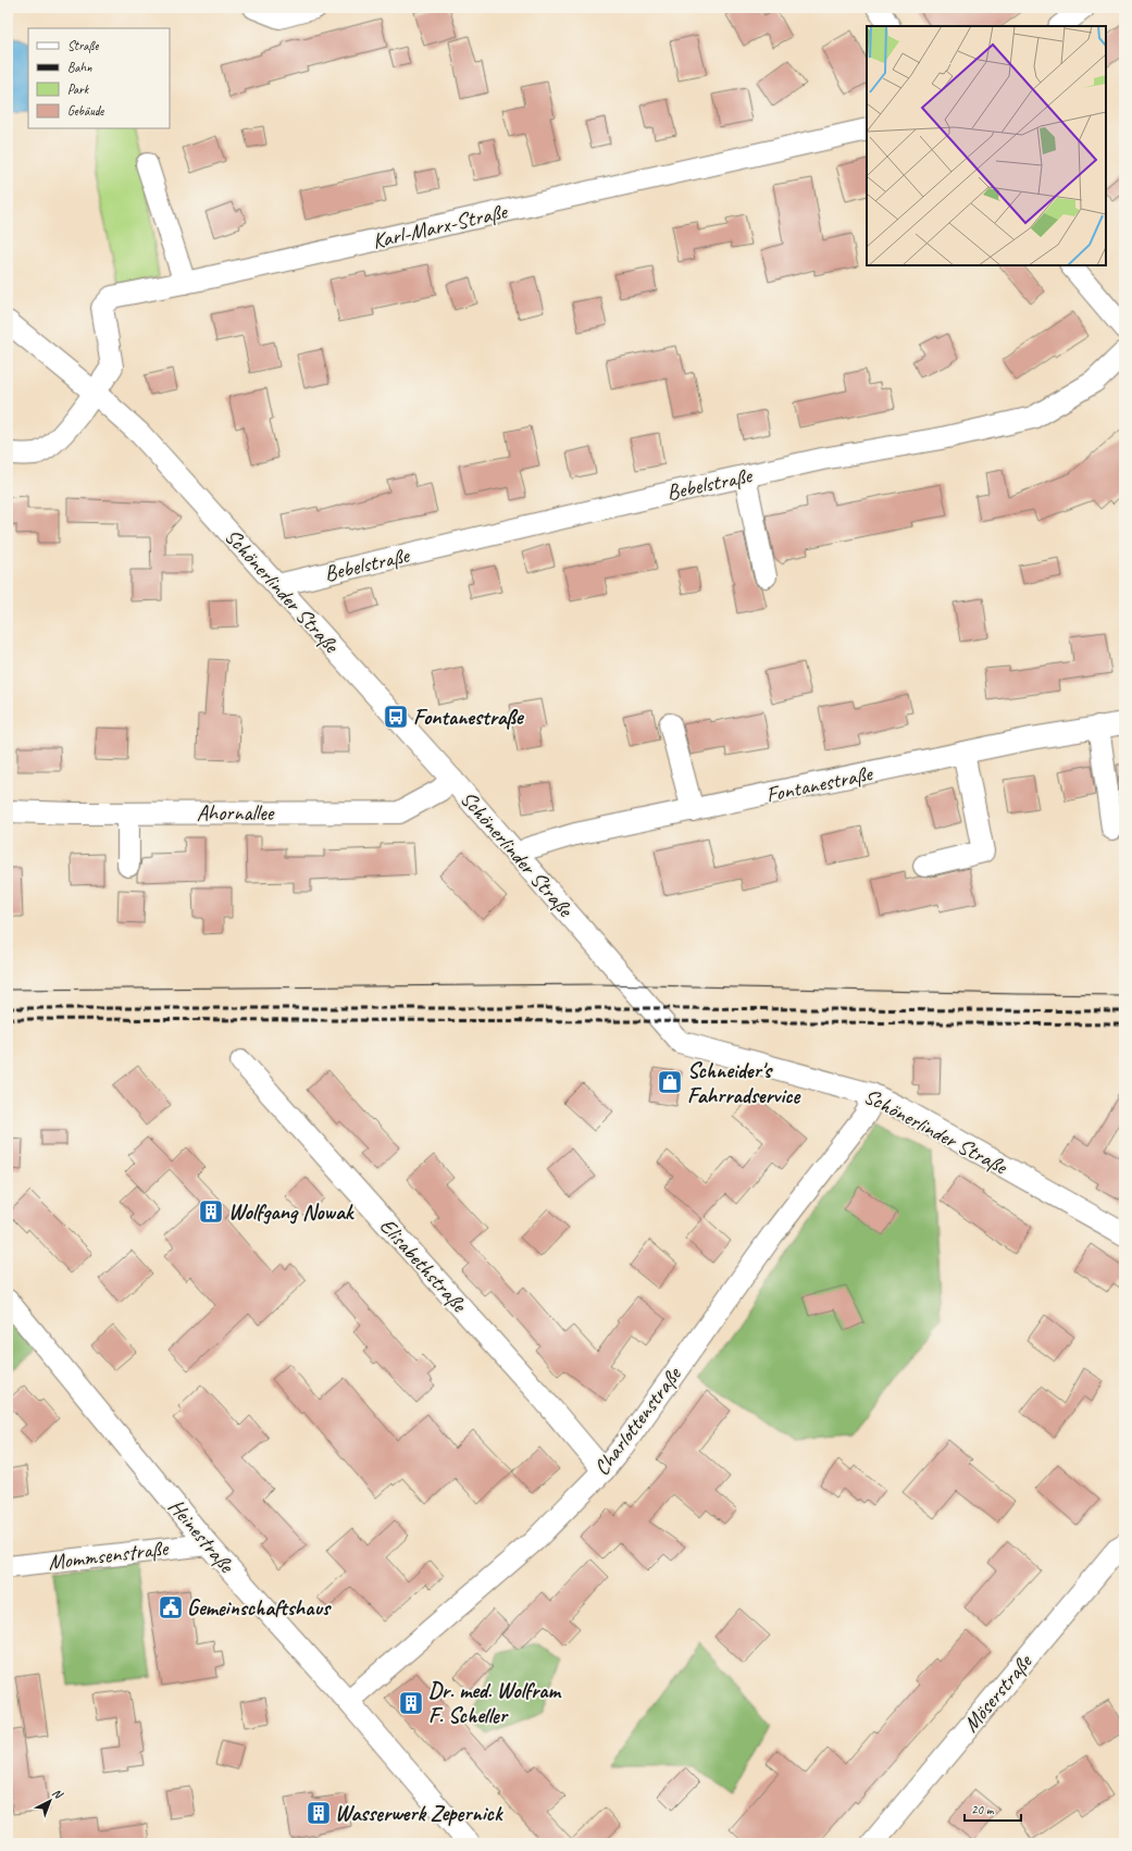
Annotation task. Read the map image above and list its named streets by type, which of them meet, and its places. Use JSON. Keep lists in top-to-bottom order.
{
  "streets": {
    "street": [
      "Karl-Marx-Straße",
      "Bebelstraße",
      "Schönerlinder Straße",
      "Fontanestraße",
      "Ahornallee",
      "Elisabethstraße",
      "Charlottenstraße",
      "Heinestraße",
      "Mommsenstraße",
      "Möserstraße"
    ]
  },
  "crossings": [
    ["Karl-Marx-Straße", "Schönerlinder Straße"],
    ["Bebelstraße", "Schönerlinder Straße"],
    ["Schönerlinder Straße", "Fontanestraße"],
    ["Schönerlinder Straße", "Ahornallee"],
    ["Schönerlinder Straße", "Charlottenstraße"],
    ["Elisabethstraße", "Charlottenstraße"],
    ["Charlottenstraße", "Heinestraße"],
    ["Heinestraße", "Mommsenstraße"]
  ],
  "places": {
    "bus stop": ["Fontanestraße"],
    "shop": ["Schneider's Fahrradservice"],
    "building": ["Wolfgang Nowak", "Dr. med. Wolfram F. Scheller", "Wasserwerk Zepernick"],
    "public building": ["Gemeinschaftshaus"]
  },
  "legend": [
    "Straße",
    "Bahn",
    "Park",
    "Gebäude"
  ],
  "scale_bar": "20 m",
  "north": "top right"
}
